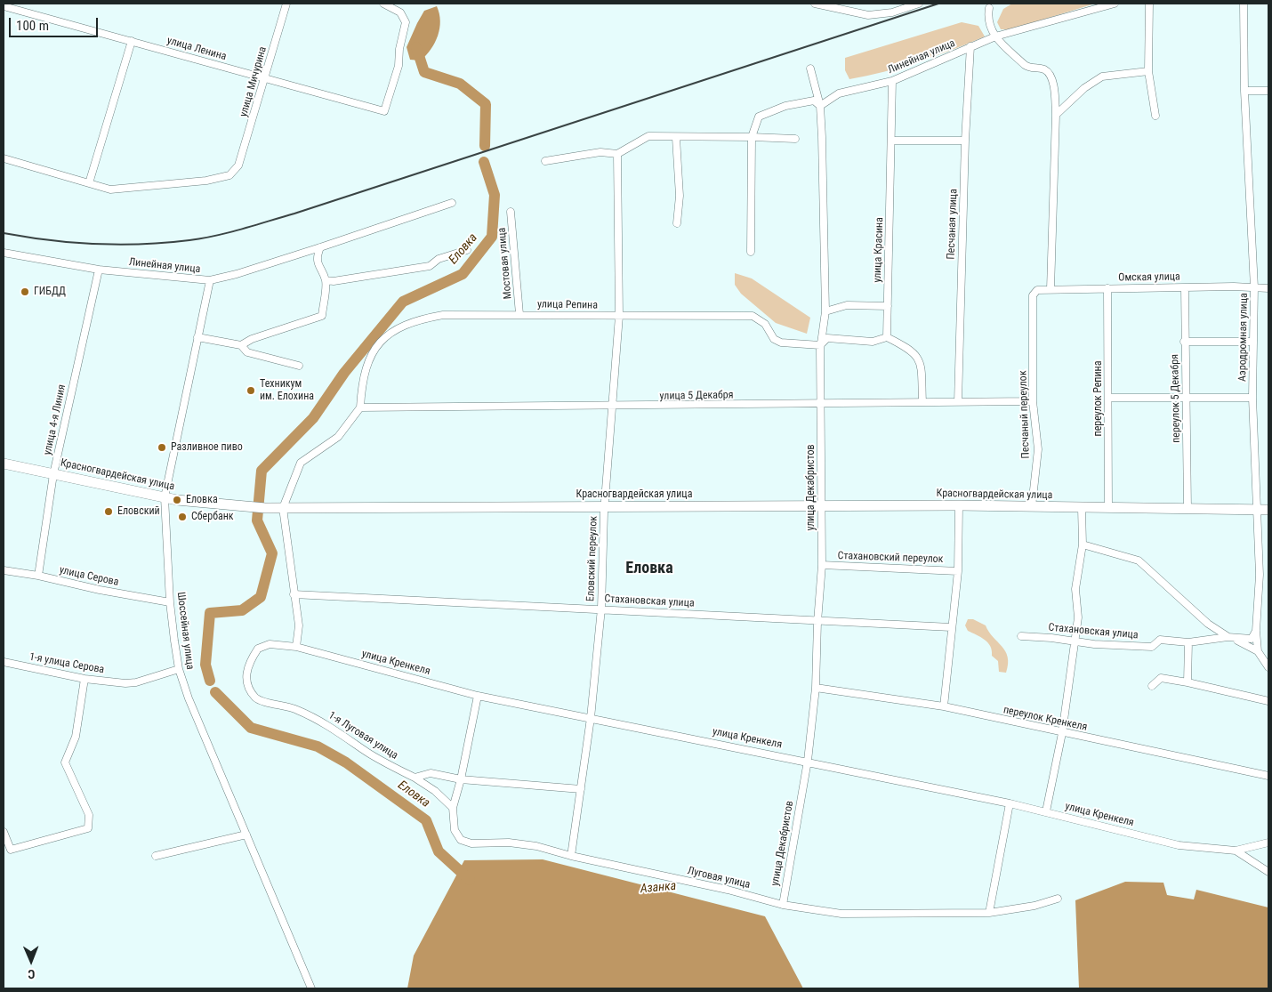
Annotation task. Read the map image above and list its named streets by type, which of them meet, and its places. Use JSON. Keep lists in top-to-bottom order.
{
  "streets": {
    "main road": ["Красногвардейская улица"],
    "street": [
      "улица Ленина",
      "Линейная улица",
      "улица Мичурина",
      "Песчаная улица",
      "улица Красина",
      "Мостовая улица",
      "Омская улица",
      "улица Репина",
      "Аэродромная улица",
      "улица 5 Декабря",
      "переулок Репина",
      "переулок 5 Декабря",
      "Песчаный переулок",
      "улица 4-я Линия",
      "улица Декабристов",
      "Стахановский переулок",
      "Еловский переулок",
      "улица Серова",
      "Стахановская улица",
      "Шоссейная улица",
      "улица Кренкеля",
      "1-я улица Серова",
      "переулок Кренкеля",
      "1-я Луговая улица",
      "Луговая улица"
    ]
  },
  "crossings": [
    ["улица Ленина", "улица Мичурина"],
    ["Линейная улица", "Песчаная улица"],
    ["Линейная улица", "улица Красина"],
    ["Линейная улица", "улица 4-я Линия"],
    ["Линейная улица", "улица Декабристов"],
    ["Линейная улица", "Шоссейная улица"],
    ["Песчаная улица", "улица 5 Декабря"],
    ["Мостовая улица", "улица Репина"],
    ["Омская улица", "Аэродромная улица"],
    ["Омская улица", "переулок Репина"],
    ["Омская улица", "переулок 5 Декабря"],
    ["Омская улица", "Песчаный переулок"],
    ["улица Репина", "улица 5 Декабря"],
    ["улица Репина", "улица Декабристов"],
    ["улица Репина", "Еловский переулок"],
    ["Аэродромная улица", "Красногвардейская улица"],
    ["Аэродромная улица", "Стахановская улица"],
    ["улица 5 Декабря", "Песчаный переулок"],
    ["улица 5 Декабря", "улица Декабристов"],
    ["улица 5 Декабря", "Еловский переулок"],
    ["переулок Репина", "Красногвардейская улица"],
    ["переулок 5 Декабря", "Красногвардейская улица"],
    ["Песчаный переулок", "Красногвардейская улица"],
    ["улица 4-я Линия", "Красногвардейская улица"],
    ["улица 4-я Линия", "улица Серова"],
    ["Красногвардейская улица", "улица Декабристов"],
    ["Красногвардейская улица", "Еловский переулок"],
    ["Красногвардейская улица", "Шоссейная улица"],
    ["улица Декабристов", "Стахановский переулок"],
    ["улица Декабристов", "Стахановская улица"],
    ["улица Декабристов", "улица Кренкеля"],
    ["улица Декабристов", "переулок Кренкеля"],
    ["улица Декабристов", "Луговая улица"],
    ["Еловский переулок", "Стахановская улица"],
    ["Еловский переулок", "улица Кренкеля"],
    ["Еловский переулок", "Луговая улица"],
    ["улица Серова", "Шоссейная улица"],
    ["Шоссейная улица", "1-я улица Серова"],
    ["улица Кренкеля", "1-я Луговая улица"]
  ],
  "districts": ["Еловка"],
  "water": ["Еловка", "Азанка"],
  "places": [
    "ГИБДД",
    "Техникум им. Елохина",
    "Разливное пиво",
    "Еловка",
    "Еловский",
    "Сбербанк"
  ],
  "scale_bar": "100 m",
  "north": "bottom"
}
